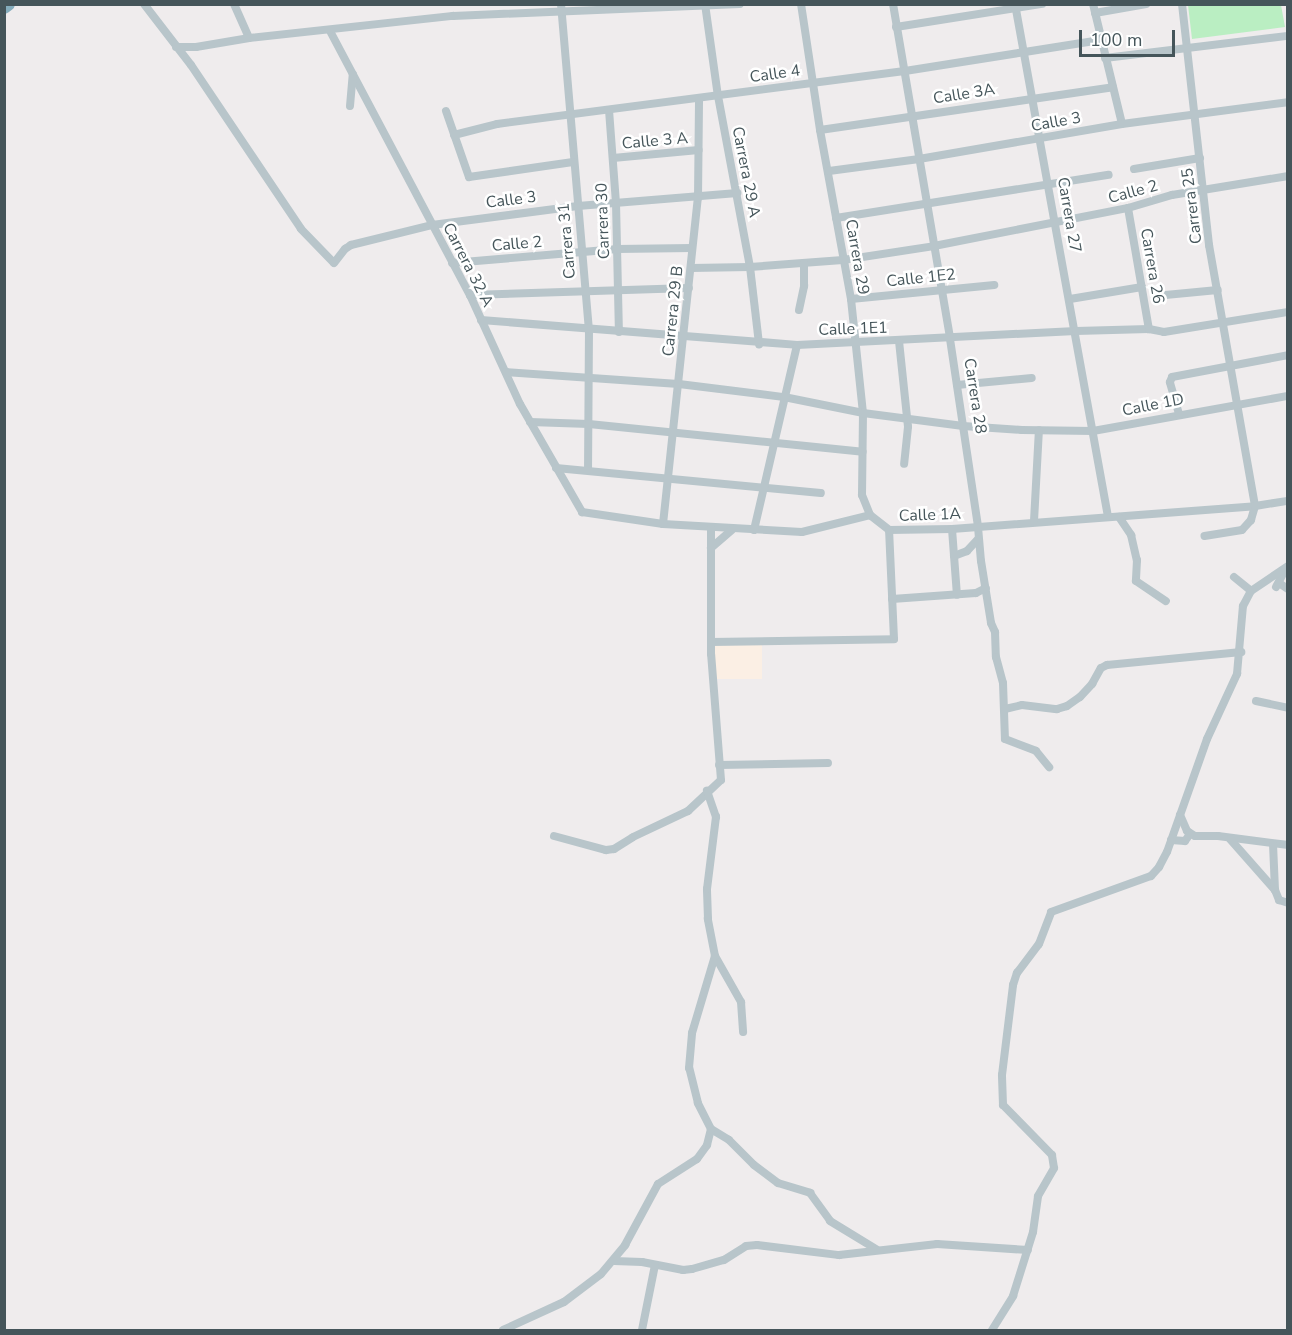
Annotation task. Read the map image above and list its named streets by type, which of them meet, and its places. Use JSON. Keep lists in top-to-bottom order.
{
  "streets": {
    "street": [
      "Calle 4",
      "Calle 3A",
      "Calle 3",
      "Calle 3 A",
      "Carrera 29 A",
      "Calle 2",
      "Carrera 25",
      "Carrera 27",
      "Carrera 30",
      "Carrera 31",
      "Carrera 29",
      "Carrera 32 A",
      "Carrera 26",
      "Calle 1E2",
      "Carrera 29 B",
      "Calle 1E1",
      "Carrera 28",
      "Calle 1D",
      "Calle 1A"
    ]
  },
  "crossings": [
    ["Calle 4", "Carrera 29 A"],
    ["Calle 4", "Carrera 27"],
    ["Calle 4", "Carrera 30"],
    ["Calle 4", "Carrera 31"],
    ["Calle 4", "Carrera 29"],
    ["Calle 4", "Carrera 29 B"],
    ["Calle 4", "Carrera 28"],
    ["Calle 3A", "Carrera 27"],
    ["Calle 3A", "Carrera 29"],
    ["Calle 3A", "Carrera 28"],
    ["Calle 3", "Carrera 29 A"],
    ["Calle 3", "Carrera 25"],
    ["Calle 3", "Carrera 27"],
    ["Calle 3", "Carrera 30"],
    ["Calle 3", "Carrera 31"],
    ["Calle 3", "Carrera 29"],
    ["Calle 3", "Carrera 32 A"],
    ["Calle 3", "Carrera 29 B"],
    ["Calle 3", "Carrera 28"],
    ["Calle 3 A", "Carrera 30"],
    ["Calle 3 A", "Carrera 29 B"],
    ["Carrera 29 A", "Calle 1E1"],
    ["Calle 2", "Carrera 25"],
    ["Calle 2", "Carrera 27"],
    ["Calle 2", "Carrera 30"],
    ["Calle 2", "Carrera 31"],
    ["Calle 2", "Carrera 32 A"],
    ["Calle 2", "Carrera 26"],
    ["Calle 2", "Carrera 29 B"],
    ["Carrera 25", "Calle 1E1"],
    ["Carrera 25", "Calle 1D"],
    ["Carrera 25", "Calle 1A"],
    ["Carrera 27", "Calle 1E1"],
    ["Carrera 27", "Calle 1D"],
    ["Carrera 27", "Calle 1A"],
    ["Carrera 30", "Calle 1E1"],
    ["Carrera 31", "Calle 1E1"],
    ["Carrera 31", "Calle 1D"],
    ["Carrera 29", "Calle 1E2"],
    ["Carrera 29", "Calle 1E1"],
    ["Carrera 29", "Calle 1D"],
    ["Carrera 29", "Calle 1A"],
    ["Carrera 32 A", "Carrera 29 B"],
    ["Carrera 32 A", "Calle 1E1"],
    ["Carrera 32 A", "Calle 1D"],
    ["Carrera 26", "Calle 1E1"],
    ["Calle 1E2", "Carrera 28"],
    ["Carrera 29 B", "Calle 1E1"],
    ["Carrera 29 B", "Calle 1D"],
    ["Calle 1E1", "Carrera 28"],
    ["Carrera 28", "Calle 1D"],
    ["Carrera 28", "Calle 1A"]
  ],
  "scale_bar": "100 m"
}
